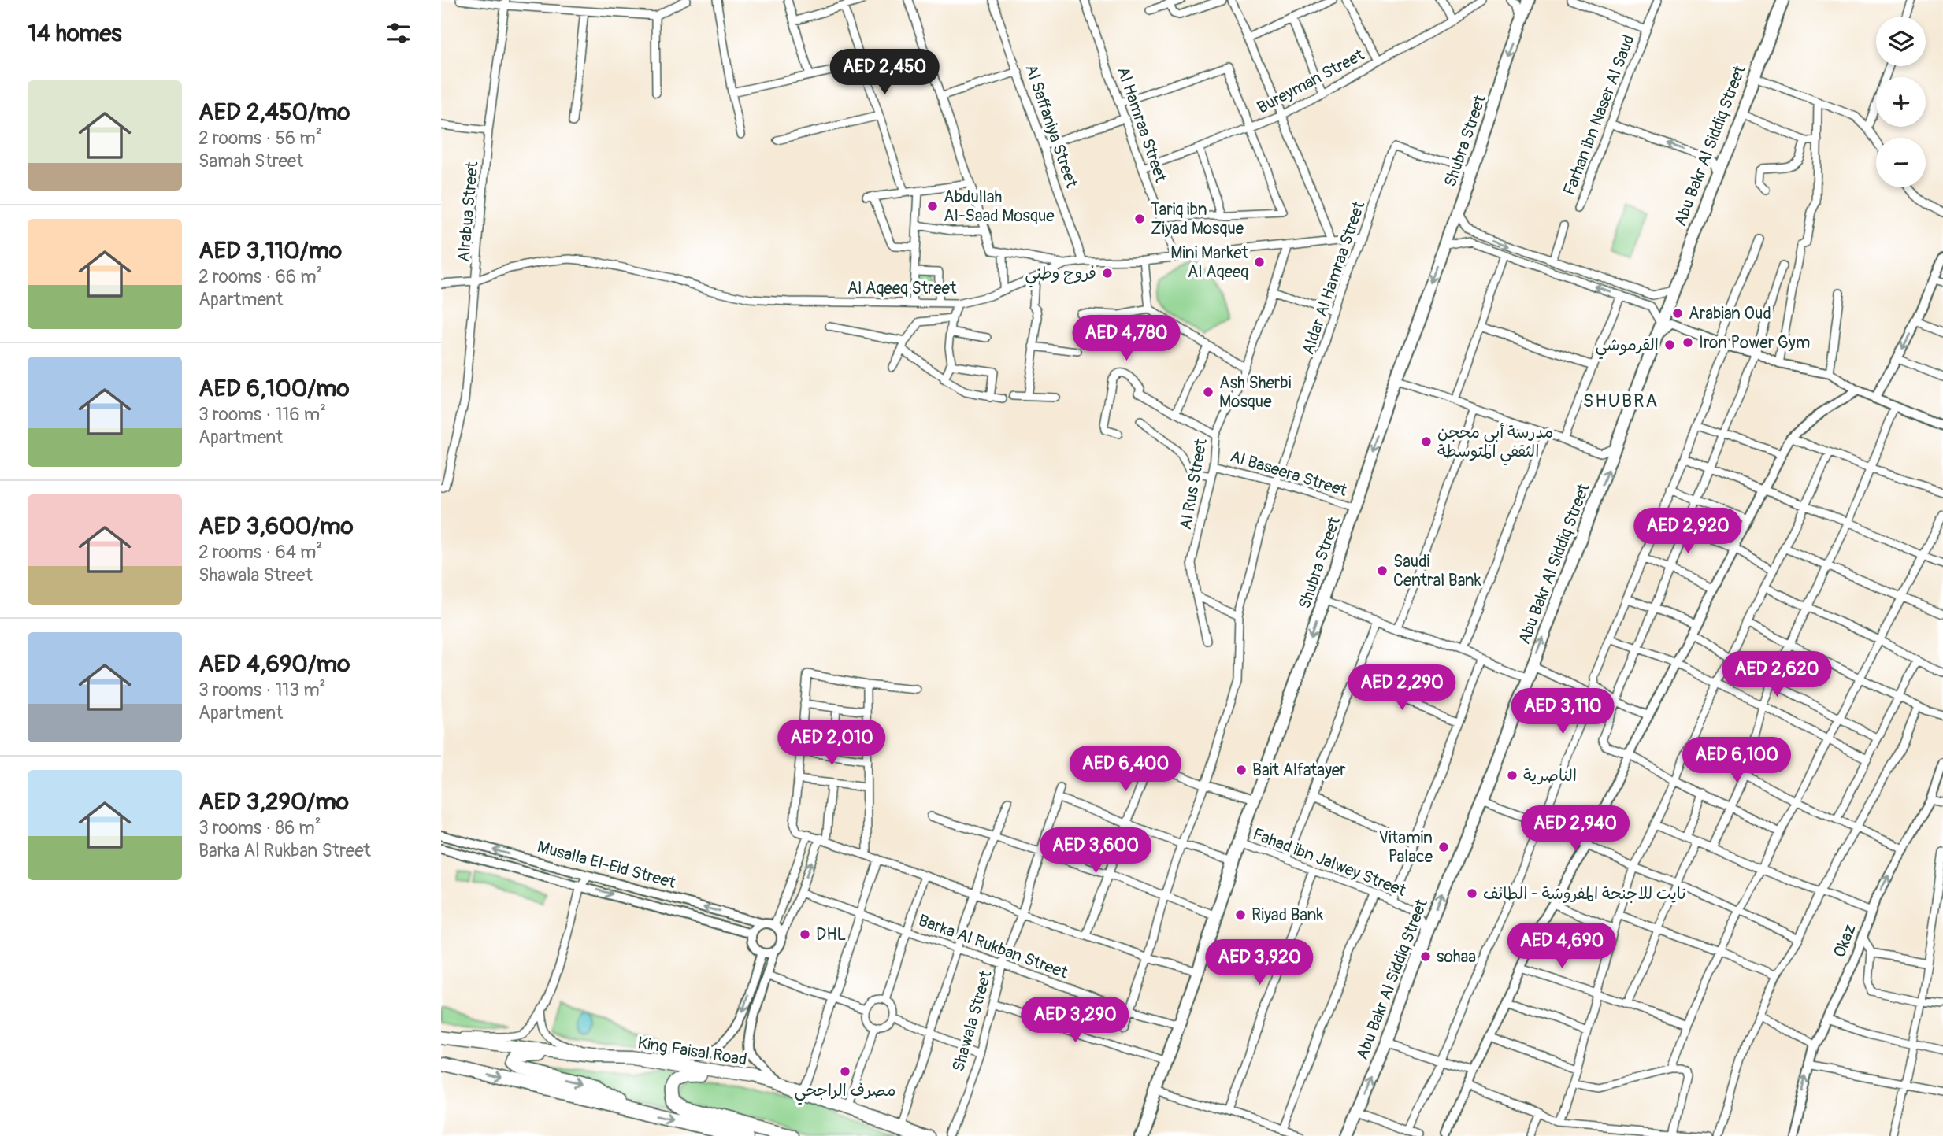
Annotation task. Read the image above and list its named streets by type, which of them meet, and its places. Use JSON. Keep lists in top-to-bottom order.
{
  "streets": {
    "highway": ["King Faisal Road"],
    "main road": ["Shubra Street", "Abu Bakr Al Siddiq Street"],
    "street": [
      "Bureyman Street",
      "Farhan ibn Naser Al Saud",
      "Al Hamraa Street",
      "Al Saffaniya Street",
      "Alrabua Street",
      "Aldar Al Hamraa Street",
      "Al Aqeeq Street",
      "Al Baseera Street",
      "Al Rus Street",
      "Fahad ibn Jalwey Street",
      "Musalla El-Eid Street",
      "Okaz",
      "Barka Al Rukban Street",
      "Shawala Street"
    ]
  },
  "crossings": [
    ["Bureyman Street", "Al Hamraa Street"],
    ["Al Hamraa Street", "Al Aqeeq Street"],
    ["Al Saffaniya Street", "Al Aqeeq Street"],
    ["Shubra Street", "Aldar Al Hamraa Street"],
    ["Shubra Street", "Al Baseera Street"],
    ["Shubra Street", "Fahad ibn Jalwey Street"],
    ["Shubra Street", "Barka Al Rukban Street"],
    ["Abu Bakr Al Siddiq Street", "Fahad ibn Jalwey Street"],
    ["Alrabua Street", "Al Aqeeq Street"],
    ["Aldar Al Hamraa Street", "Al Aqeeq Street"],
    ["Aldar Al Hamraa Street", "Al Baseera Street"],
    ["Aldar Al Hamraa Street", "Barka Al Rukban Street"],
    ["Al Aqeeq Street", "Al Rus Street"],
    ["Al Baseera Street", "Al Rus Street"],
    ["Barka Al Rukban Street", "Shawala Street"]
  ],
  "one_way": ["Shubra Street", "Abu Bakr Al Siddiq Street"],
  "districts": ["SHUBRA"],
  "places": [
    "Abdullah Al-Saad Mosque",
    "Tariq ibn Ziyad Mosque",
    "Mini Market Al Aqeeq",
    "فروج وطني",
    "Arabian Oud",
    "Iron Power Gym",
    "القرموشي",
    "Ash Sherbi Mosque",
    "مدرسة أبي محجن الثقفي المتوسطة",
    "Saudi Central Bank",
    "Bait Alfatayer",
    "الناصرية",
    "Vitamin Palace",
    "نايت للاجنحة المفروشة - الطائف",
    "Riyad Bank",
    "DHL",
    "sohaa",
    "مصرف الراجحي"
  ],
  "page": {
    "heading": "14 homes",
    "map_buttons": ["+", "−"],
    "price": [
      "AED 2,450",
      "AED 4,780",
      "AED 2,920",
      "AED 2,620",
      "AED 2,290",
      "AED 3,110",
      "AED 2,010",
      "AED 6,100",
      "AED 6,400",
      "AED 2,940",
      "AED 3,600",
      "AED 4,690",
      "AED 3,920",
      "AED 3,290"
    ],
    "list": [
      {
        "name": "AED 2,450/mo",
        "note": "2 rooms · 56 m² · Samah Street"
      },
      {
        "name": "AED 3,110/mo",
        "note": "2 rooms · 66 m² · Apartment"
      },
      {
        "name": "AED 6,100/mo",
        "note": "3 rooms · 116 m² · Apartment"
      },
      {
        "name": "AED 3,600/mo",
        "note": "2 rooms · 64 m² · Shawala Street"
      },
      {
        "name": "AED 4,690/mo",
        "note": "3 rooms · 113 m² · Apartment"
      },
      {
        "name": "AED 3,290/mo",
        "note": "3 rooms · 86 m² · Barka Al Rukban Street"
      }
    ]
  }
}
